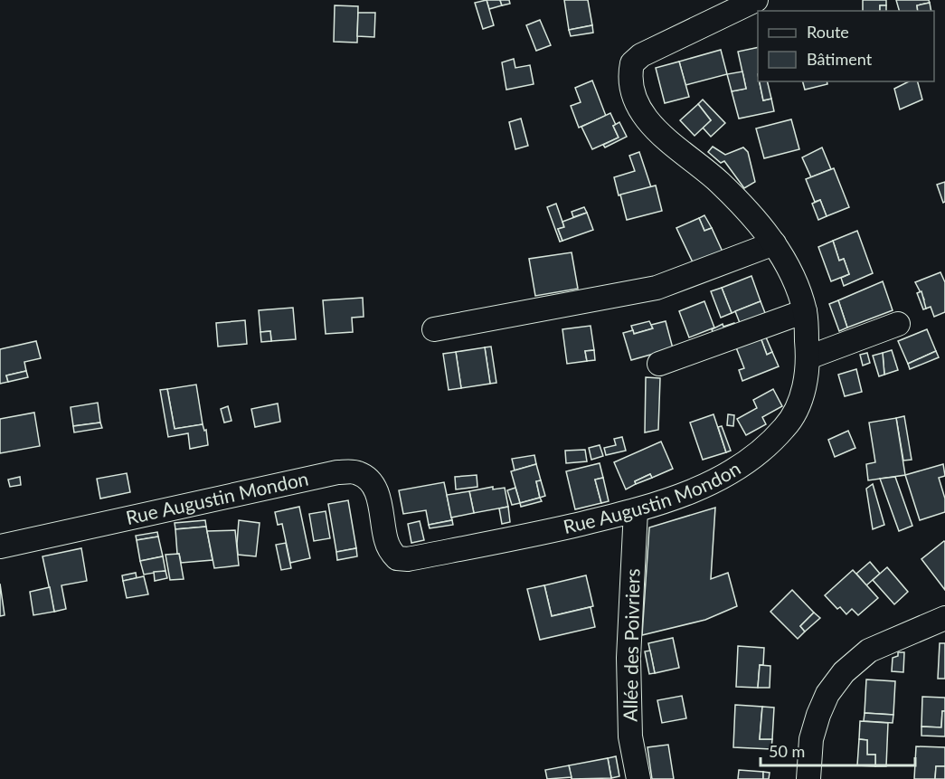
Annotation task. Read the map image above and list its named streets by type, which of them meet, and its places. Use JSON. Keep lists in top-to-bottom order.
{
  "streets": {
    "street": ["Rue Augustin Mondon", "Allée des Poivriers"]
  },
  "crossings": [
    ["Rue Augustin Mondon", "Allée des Poivriers"]
  ],
  "legend": ["Route", "Bâtiment"],
  "scale_bar": "50 m"
}
